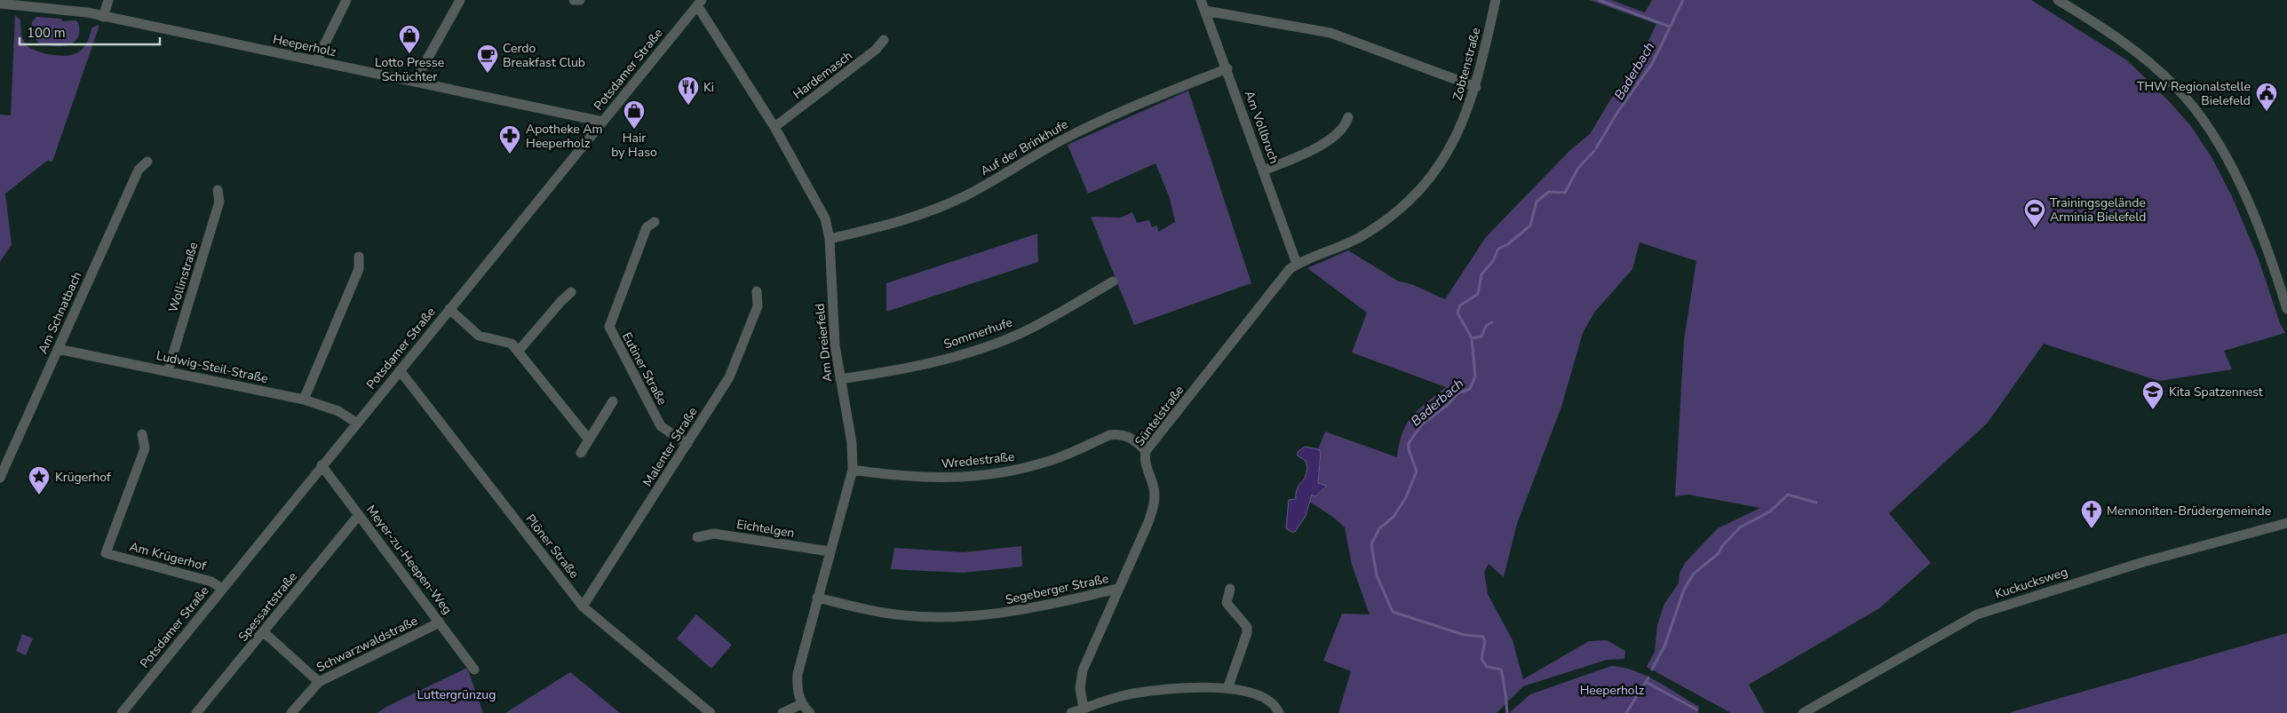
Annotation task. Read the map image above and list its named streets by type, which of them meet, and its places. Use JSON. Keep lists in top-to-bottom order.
{
  "streets": {
    "street": [
      "Heeperholz",
      "Zobtenstraße",
      "Potsdamer Straße",
      "Hardemasch",
      "Am Vollbruch",
      "Auf der Brinkhufe",
      "Wollinstraße",
      "Am Schnatbach",
      "Sommerhufe",
      "Am Dreierfeld",
      "Ludwig-Steil-Straße",
      "Eutiner Straße",
      "Süntelstraße",
      "Malenter Straße",
      "Wredestraße",
      "Eichtelgen",
      "Plöner Straße",
      "Am Krügerhof",
      "Meyer-zu-Heepen-Weg",
      "Kuckucksweg",
      "Segeberger Straße",
      "Spessartstraße",
      "Schwarzwaldstraße"
    ]
  },
  "crossings": [
    ["Heeperholz", "Potsdamer Straße"],
    ["Zobtenstraße", "Am Vollbruch"],
    ["Zobtenstraße", "Süntelstraße"],
    ["Potsdamer Straße", "Am Dreierfeld"],
    ["Potsdamer Straße", "Ludwig-Steil-Straße"],
    ["Potsdamer Straße", "Plöner Straße"],
    ["Potsdamer Straße", "Am Krügerhof"],
    ["Potsdamer Straße", "Meyer-zu-Heepen-Weg"],
    ["Hardemasch", "Am Dreierfeld"],
    ["Am Vollbruch", "Auf der Brinkhufe"],
    ["Am Vollbruch", "Süntelstraße"],
    ["Auf der Brinkhufe", "Am Dreierfeld"],
    ["Wollinstraße", "Ludwig-Steil-Straße"],
    ["Am Schnatbach", "Ludwig-Steil-Straße"],
    ["Sommerhufe", "Am Dreierfeld"],
    ["Am Dreierfeld", "Wredestraße"],
    ["Am Dreierfeld", "Eichtelgen"],
    ["Am Dreierfeld", "Segeberger Straße"],
    ["Eutiner Straße", "Malenter Straße"],
    ["Süntelstraße", "Wredestraße"],
    ["Süntelstraße", "Segeberger Straße"],
    ["Malenter Straße", "Plöner Straße"],
    ["Meyer-zu-Heepen-Weg", "Spessartstraße"],
    ["Meyer-zu-Heepen-Weg", "Schwarzwaldstraße"]
  ],
  "water": ["Baderbach"],
  "parks": ["Heeperholz", "Luttergrünzug"],
  "places": {
    "shop": ["Lotto Presse Schüchter", "Hair by Haso"],
    "cafe": ["Cerdo Breakfast Club"],
    "restaurant": ["Ki"],
    "public building": ["THW Regionalstelle Bielefeld"],
    "pharmacy": ["Apotheke Am Heeperholz"],
    "sports": ["Trainingsgelände Arminia Bielefeld"],
    "school or university": ["Kita Spatzennest"],
    "place": ["Krügerhof"],
    "church": ["Mennoniten-Brüdergemeinde"]
  },
  "scale_bar": "100 m"
}
